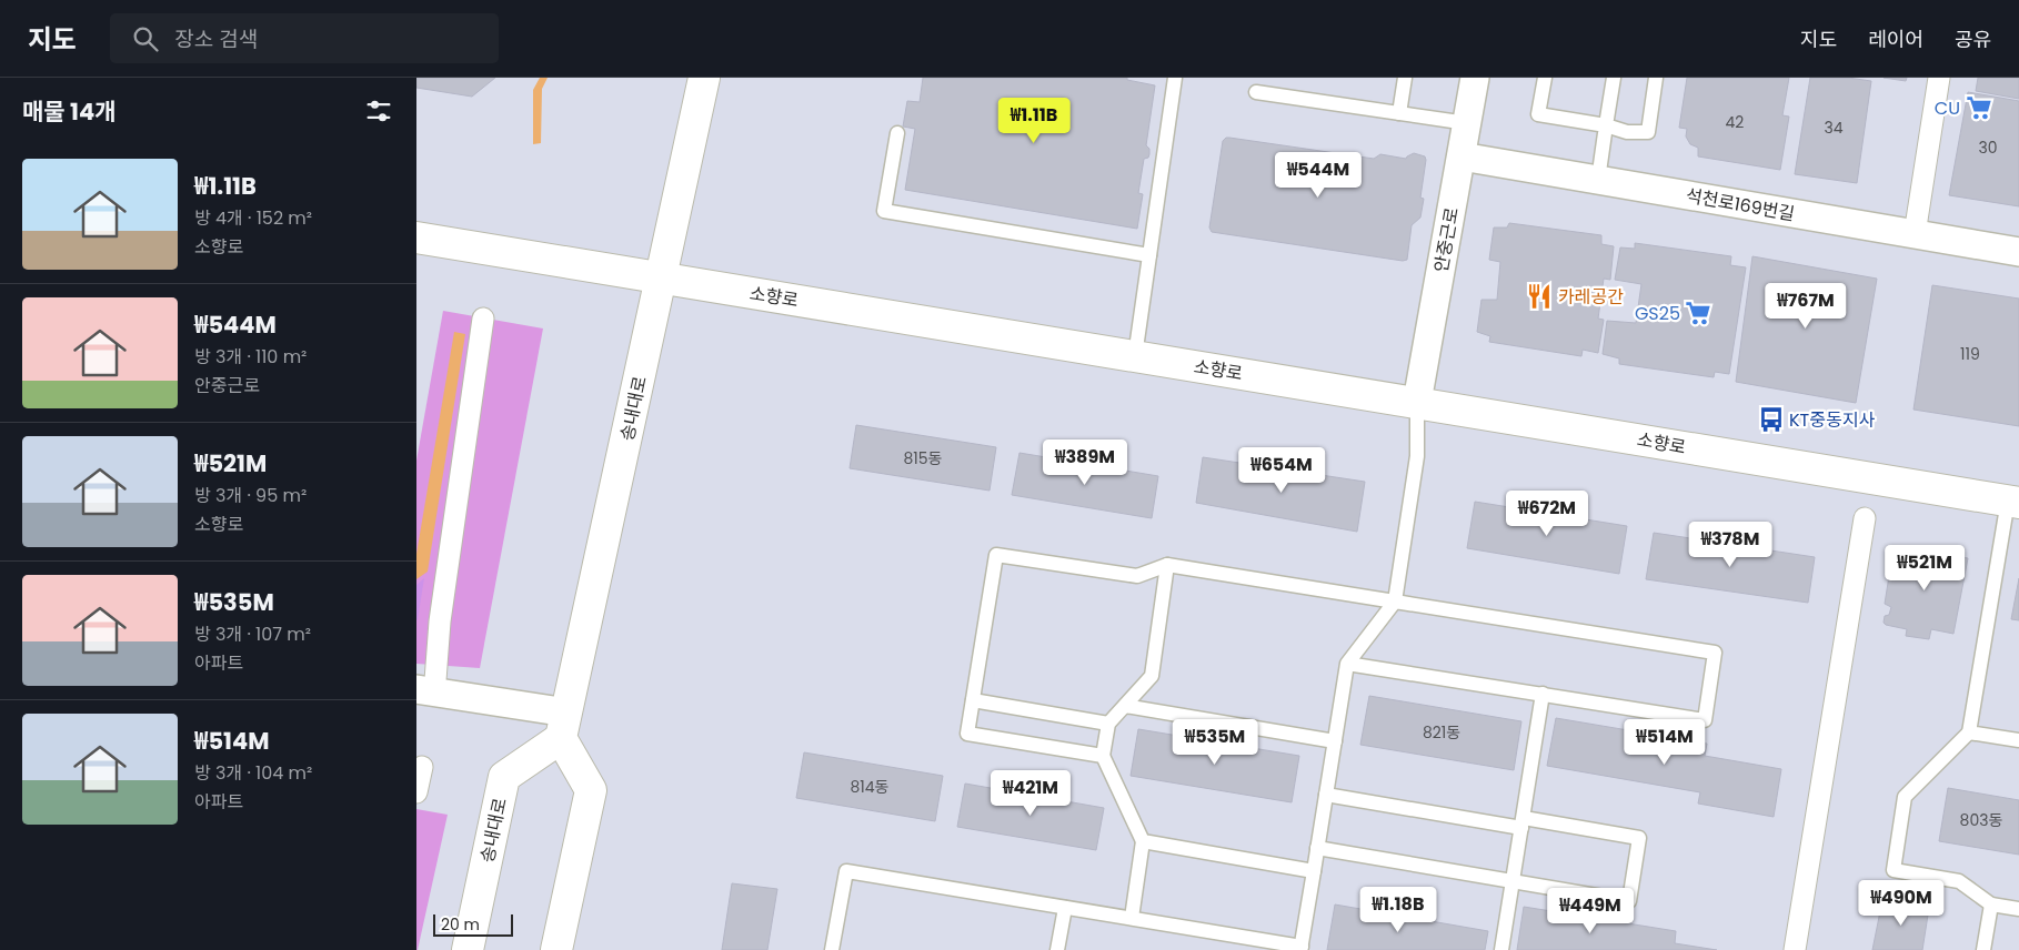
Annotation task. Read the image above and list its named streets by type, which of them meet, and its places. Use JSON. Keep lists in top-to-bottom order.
{
  "streets": {
    "street": [
      "석천로169번길",
      "안중근로",
      "소향로",
      "송내대로"
    ]
  },
  "crossings": [
    ["석천로169번길", "안중근로"],
    ["안중근로", "소향로"],
    ["소향로", "송내대로"]
  ],
  "places": {
    "supermarket": ["CU", "GS25"],
    "restaurant": ["카레공간"],
    "bus stop": ["KT중동지사"]
  },
  "house_numbers": [
    "42",
    "34",
    "30",
    "119",
    "815동",
    "821동",
    "814동",
    "803동"
  ],
  "scale_bar": "20 m",
  "page": {
    "header": "지도",
    "search": "장소 검색",
    "nav": ["지도", "레이어", "공유"],
    "heading": "매물 14개",
    "price": [
      "₩1.11B",
      "₩544M",
      "₩767M",
      "₩389M",
      "₩654M",
      "₩672M",
      "₩378M",
      "₩521M",
      "₩535M",
      "₩514M",
      "₩421M",
      "₩490M",
      "₩1.18B",
      "₩449M"
    ],
    "list": [
      {
        "name": "₩1.11B",
        "note": "방 4개 · 152 m² · 소향로"
      },
      {
        "name": "₩544M",
        "note": "방 3개 · 110 m² · 안중근로"
      },
      {
        "name": "₩521M",
        "note": "방 3개 · 95 m² · 소향로"
      },
      {
        "name": "₩535M",
        "note": "방 3개 · 107 m² · 아파트"
      },
      {
        "name": "₩514M",
        "note": "방 3개 · 104 m² · 아파트"
      }
    ],
    "scale": "20 m"
  }
}
